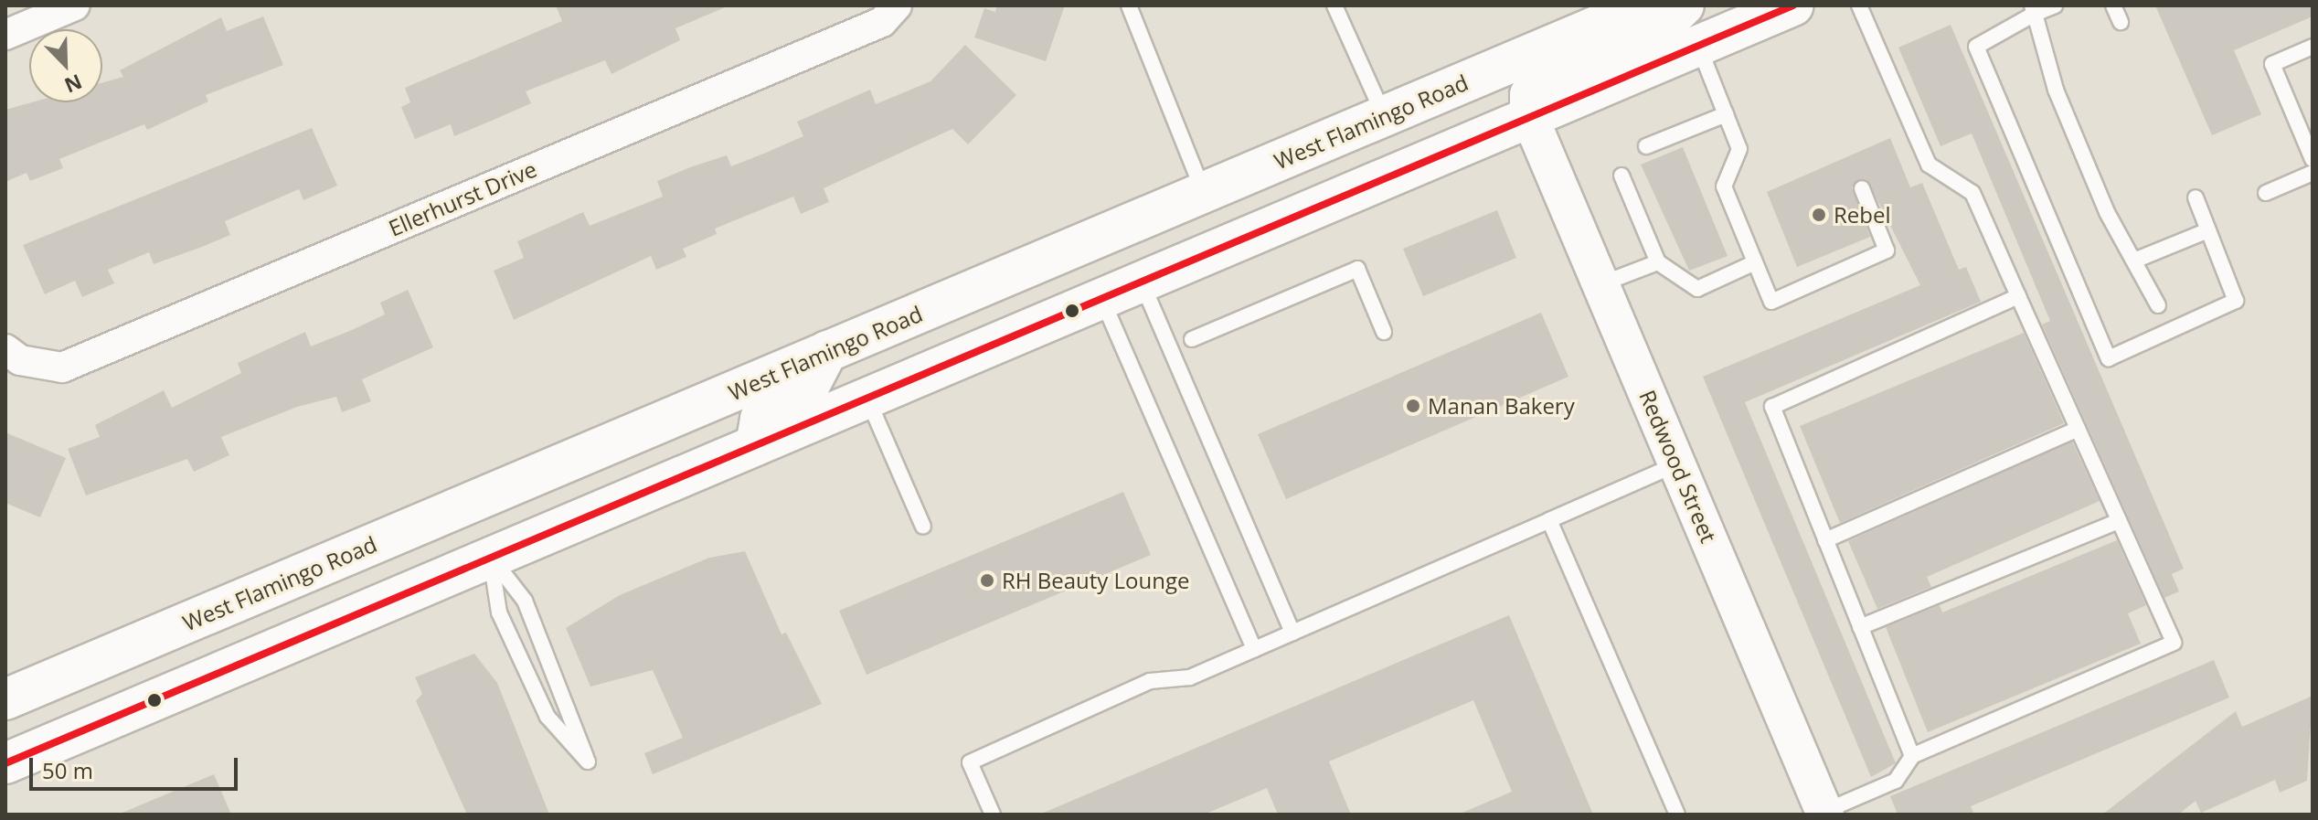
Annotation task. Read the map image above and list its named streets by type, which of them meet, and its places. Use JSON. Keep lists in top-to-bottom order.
{
  "streets": {
    "main road": ["West Flamingo Road"],
    "street": ["Ellerhurst Drive", "Redwood Street"]
  },
  "places": ["Rebel", "Manan Bakery", "RH Beauty Lounge"],
  "scale_bar": "50 m",
  "north": "bottom right"
}
